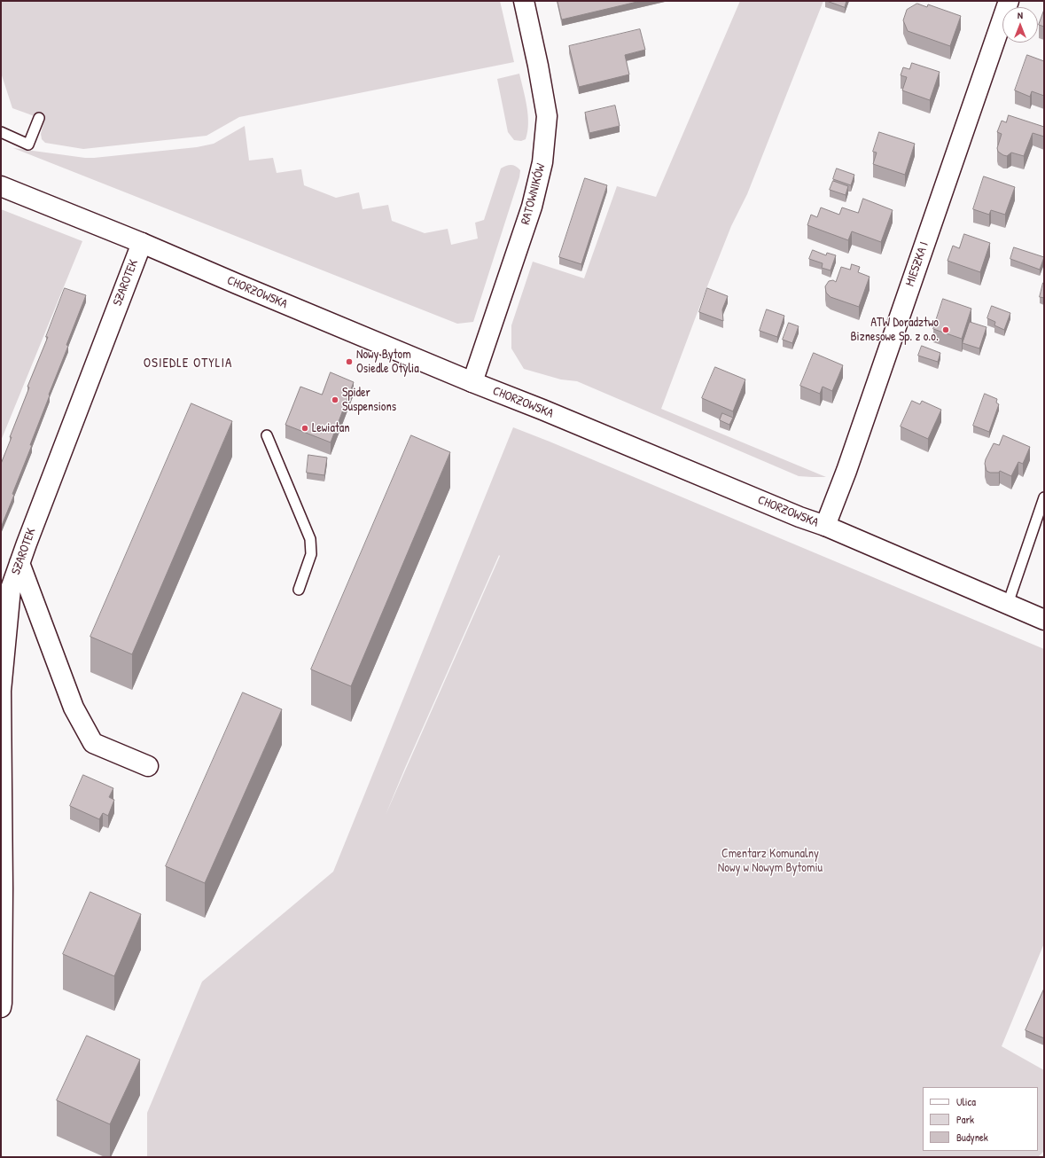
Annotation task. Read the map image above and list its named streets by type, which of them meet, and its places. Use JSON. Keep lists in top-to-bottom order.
{
  "streets": {
    "street": [
      "RATOWNIKÓW",
      "MIESZKA I",
      "SZAROTEK",
      "CHORZOWSKA"
    ]
  },
  "crossings": [
    ["RATOWNIKÓW", "CHORZOWSKA"],
    ["MIESZKA I", "CHORZOWSKA"],
    ["SZAROTEK", "CHORZOWSKA"]
  ],
  "districts": ["OSIEDLE OTYLIA"],
  "parks": ["Cmentarz Komunalny Nowy w Nowym Bytomiu"],
  "places": [
    "ATW Doradztwo Biznesowe Sp. z o.o.",
    "Nowy Bytom Osiedle Otylia",
    "Spider Suspensions",
    "Lewiatan"
  ],
  "legend": ["Ulica", "Park", "Budynek"],
  "north": "top"
}
